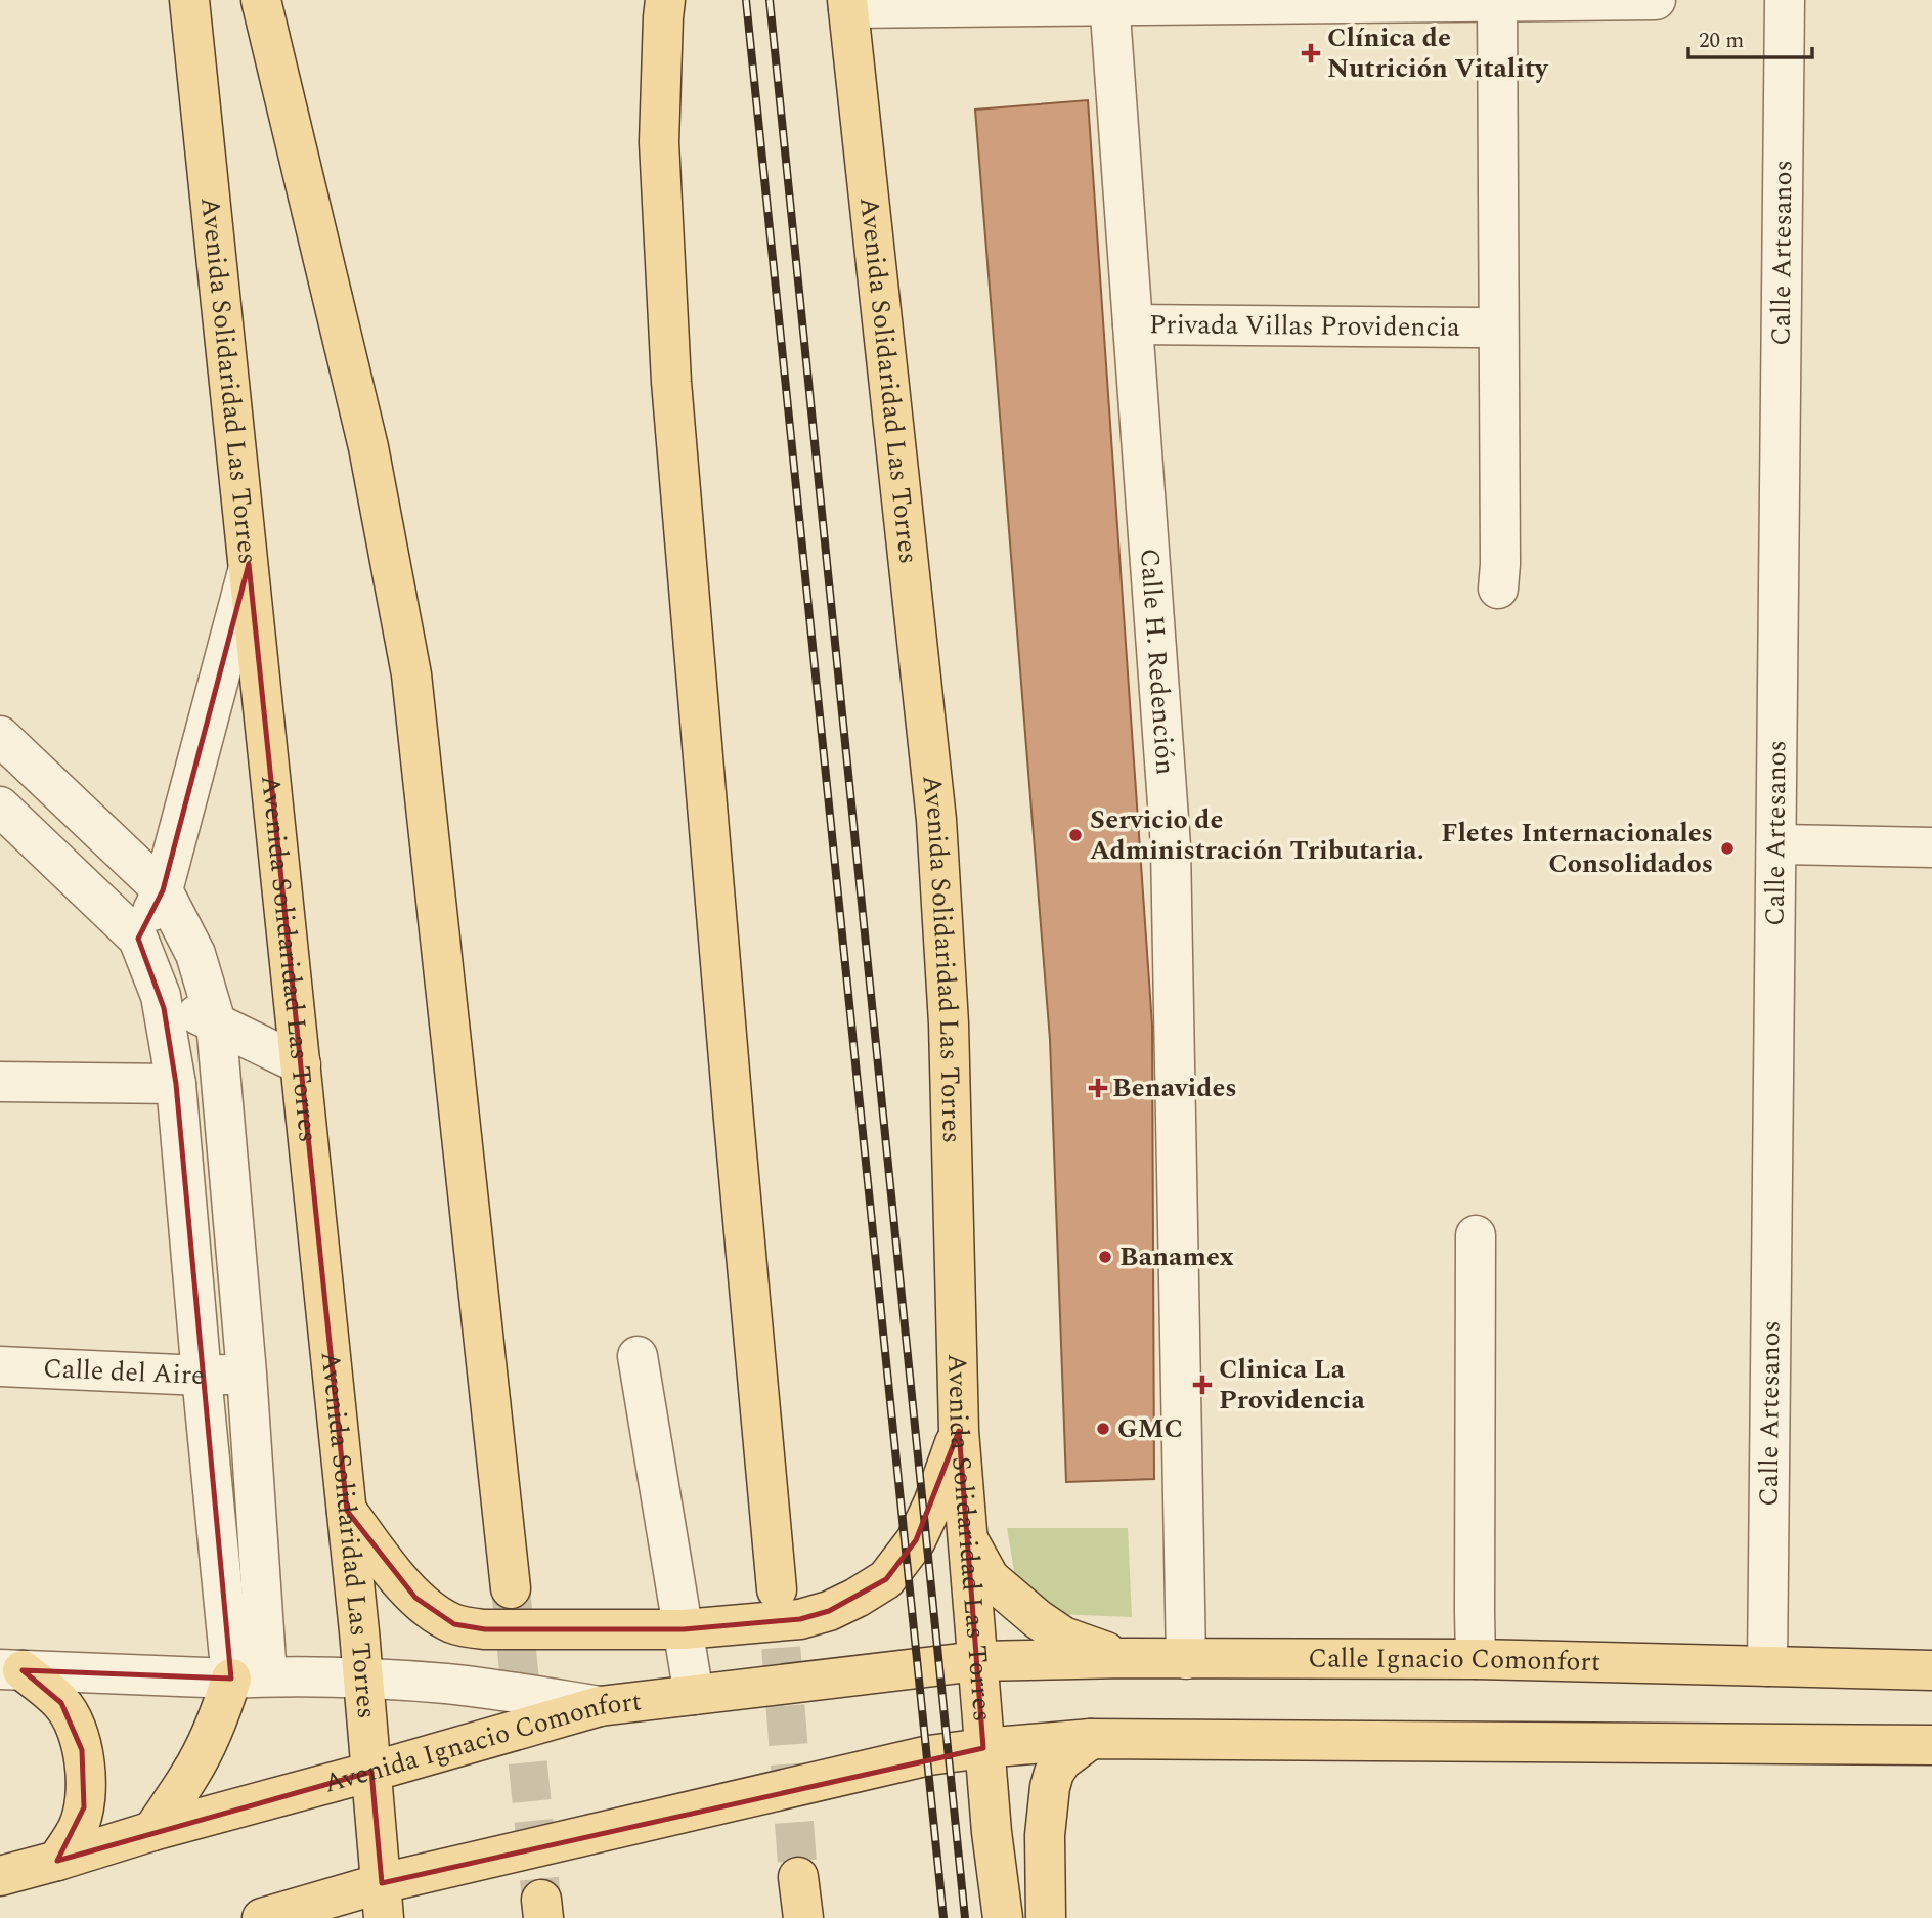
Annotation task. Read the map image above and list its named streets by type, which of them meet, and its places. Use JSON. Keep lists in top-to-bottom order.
{
  "streets": {
    "main road": ["Avenida Solidaridad Las Torres", "Calle Ignacio Comonfort", "Avenida Ignacio Comonfort"],
    "street": [
      "Calle Artesanos",
      "Privada Villas Providencia",
      "Calle H. Redención",
      "Calle del Aire"
    ]
  },
  "crossings": [
    ["Calle Artesanos", "Calle Ignacio Comonfort"],
    ["Privada Villas Providencia", "Calle H. Redención"],
    ["Avenida Solidaridad Las Torres", "Calle Ignacio Comonfort"],
    ["Avenida Solidaridad Las Torres", "Avenida Ignacio Comonfort"],
    ["Calle H. Redención", "Calle Ignacio Comonfort"],
    ["Calle Ignacio Comonfort", "Avenida Ignacio Comonfort"]
  ],
  "places": {
    "health": ["Clínica de Nutrición Vitality", "Benavides", "Clinica La Providencia"],
    "other": [
      "Servicio de Administración Tributaria.",
      "Fletes Internacionales Consolidados",
      "Banamex",
      "GMC"
    ]
  },
  "scale_bar": "20 m"
}
